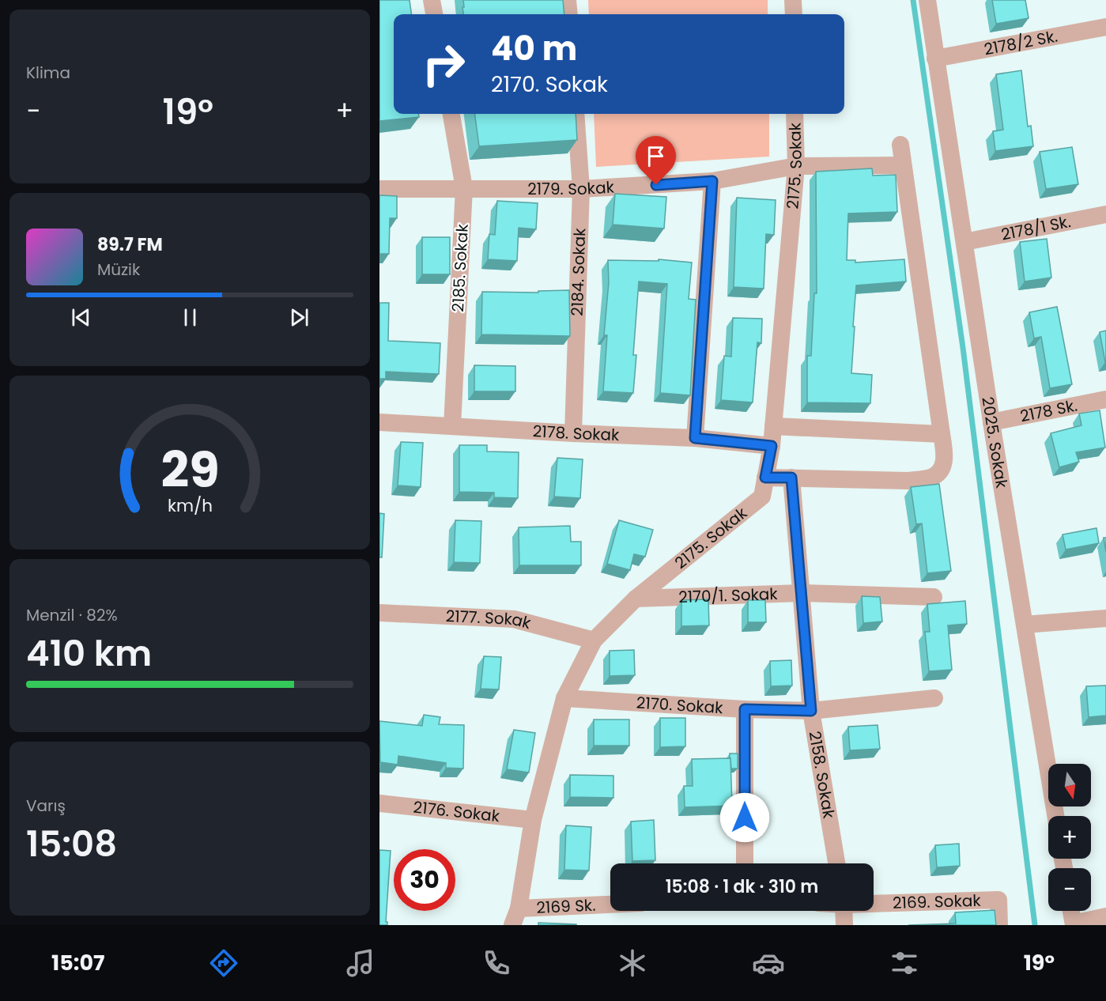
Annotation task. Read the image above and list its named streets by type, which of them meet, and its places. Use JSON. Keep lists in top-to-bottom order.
{
  "streets": {
    "street": [
      "2178/2 Sk.",
      "2175. Sokak",
      "2179. Sokak",
      "2178/1 Sk.",
      "2185. Sokak",
      "2184. Sokak",
      "2178 Sk.",
      "2178. Sokak",
      "2025. Sokak",
      "2170/1. Sokak",
      "2177. Sokak",
      "2170. Sokak",
      "2158. Sokak",
      "2176. Sokak",
      "2169. Sokak",
      "2169 Sk."
    ]
  },
  "crossings": [
    ["2178/2 Sk.", "2025. Sokak"],
    ["2175. Sokak", "2179. Sokak"],
    ["2175. Sokak", "2178. Sokak"],
    ["2175. Sokak", "2170/1. Sokak"],
    ["2175. Sokak", "2177. Sokak"],
    ["2175. Sokak", "2170. Sokak"],
    ["2175. Sokak", "2176. Sokak"],
    ["2175. Sokak", "2169 Sk."],
    ["2179. Sokak", "2185. Sokak"],
    ["2179. Sokak", "2184. Sokak"],
    ["2178/1 Sk.", "2025. Sokak"],
    ["2185. Sokak", "2178. Sokak"],
    ["2184. Sokak", "2178. Sokak"],
    ["2178 Sk.", "2025. Sokak"],
    ["2170/1. Sokak", "2158. Sokak"],
    ["2170. Sokak", "2158. Sokak"]
  ],
  "north": "bottom",
  "page": {
    "tile": [
      "Klima",
      ["Menzil · 82%", "410 km"],
      ["Varış", "15:08"]
    ],
    "turn": ["40 m", "2170. Sokak"],
    "heat": ["−", "19°", "+"],
    "song": ["89.7 FM", "Müzik"],
    "map_buttons": ["+", "−"],
    "limit": "30",
    "trip": "15:08 · 1 dk · 310 m",
    "tabs": ["15:07", "19°"],
    "gauge": ["29", "km/h"]
  }
}
